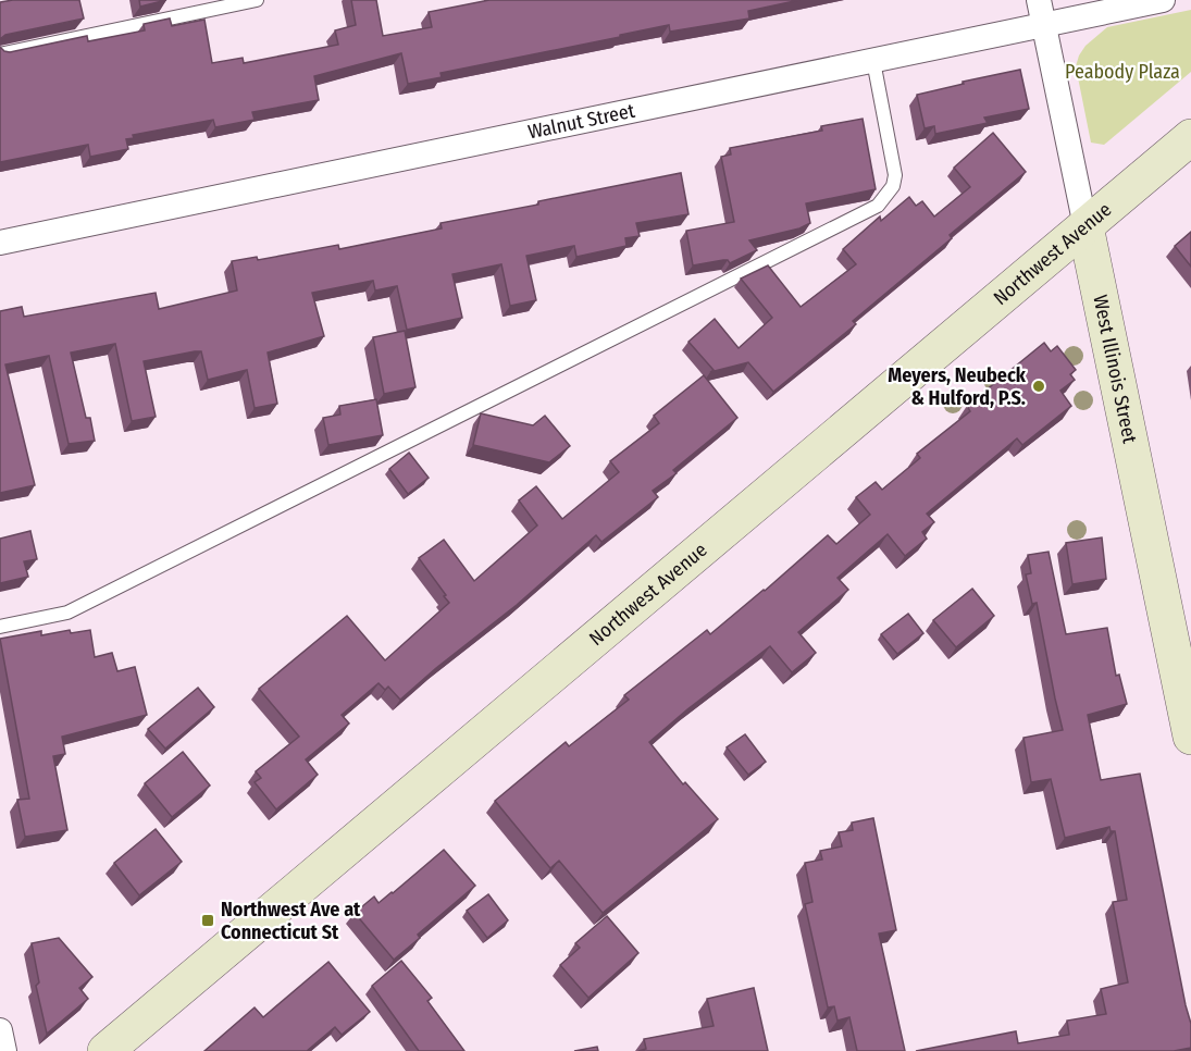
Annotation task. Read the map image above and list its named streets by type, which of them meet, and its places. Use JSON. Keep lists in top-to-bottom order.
{
  "streets": {
    "street": ["Walnut Street", "Northwest Avenue", "West Illinois Street"]
  },
  "crossings": [
    ["Walnut Street", "West Illinois Street"],
    ["Northwest Avenue", "West Illinois Street"]
  ],
  "parks": ["Peabody Plaza"],
  "places": {
    "other": ["Meyers, Neubeck & Hulford, P.S."],
    "transit": ["Northwest Ave at Connecticut St"]
  }
}
